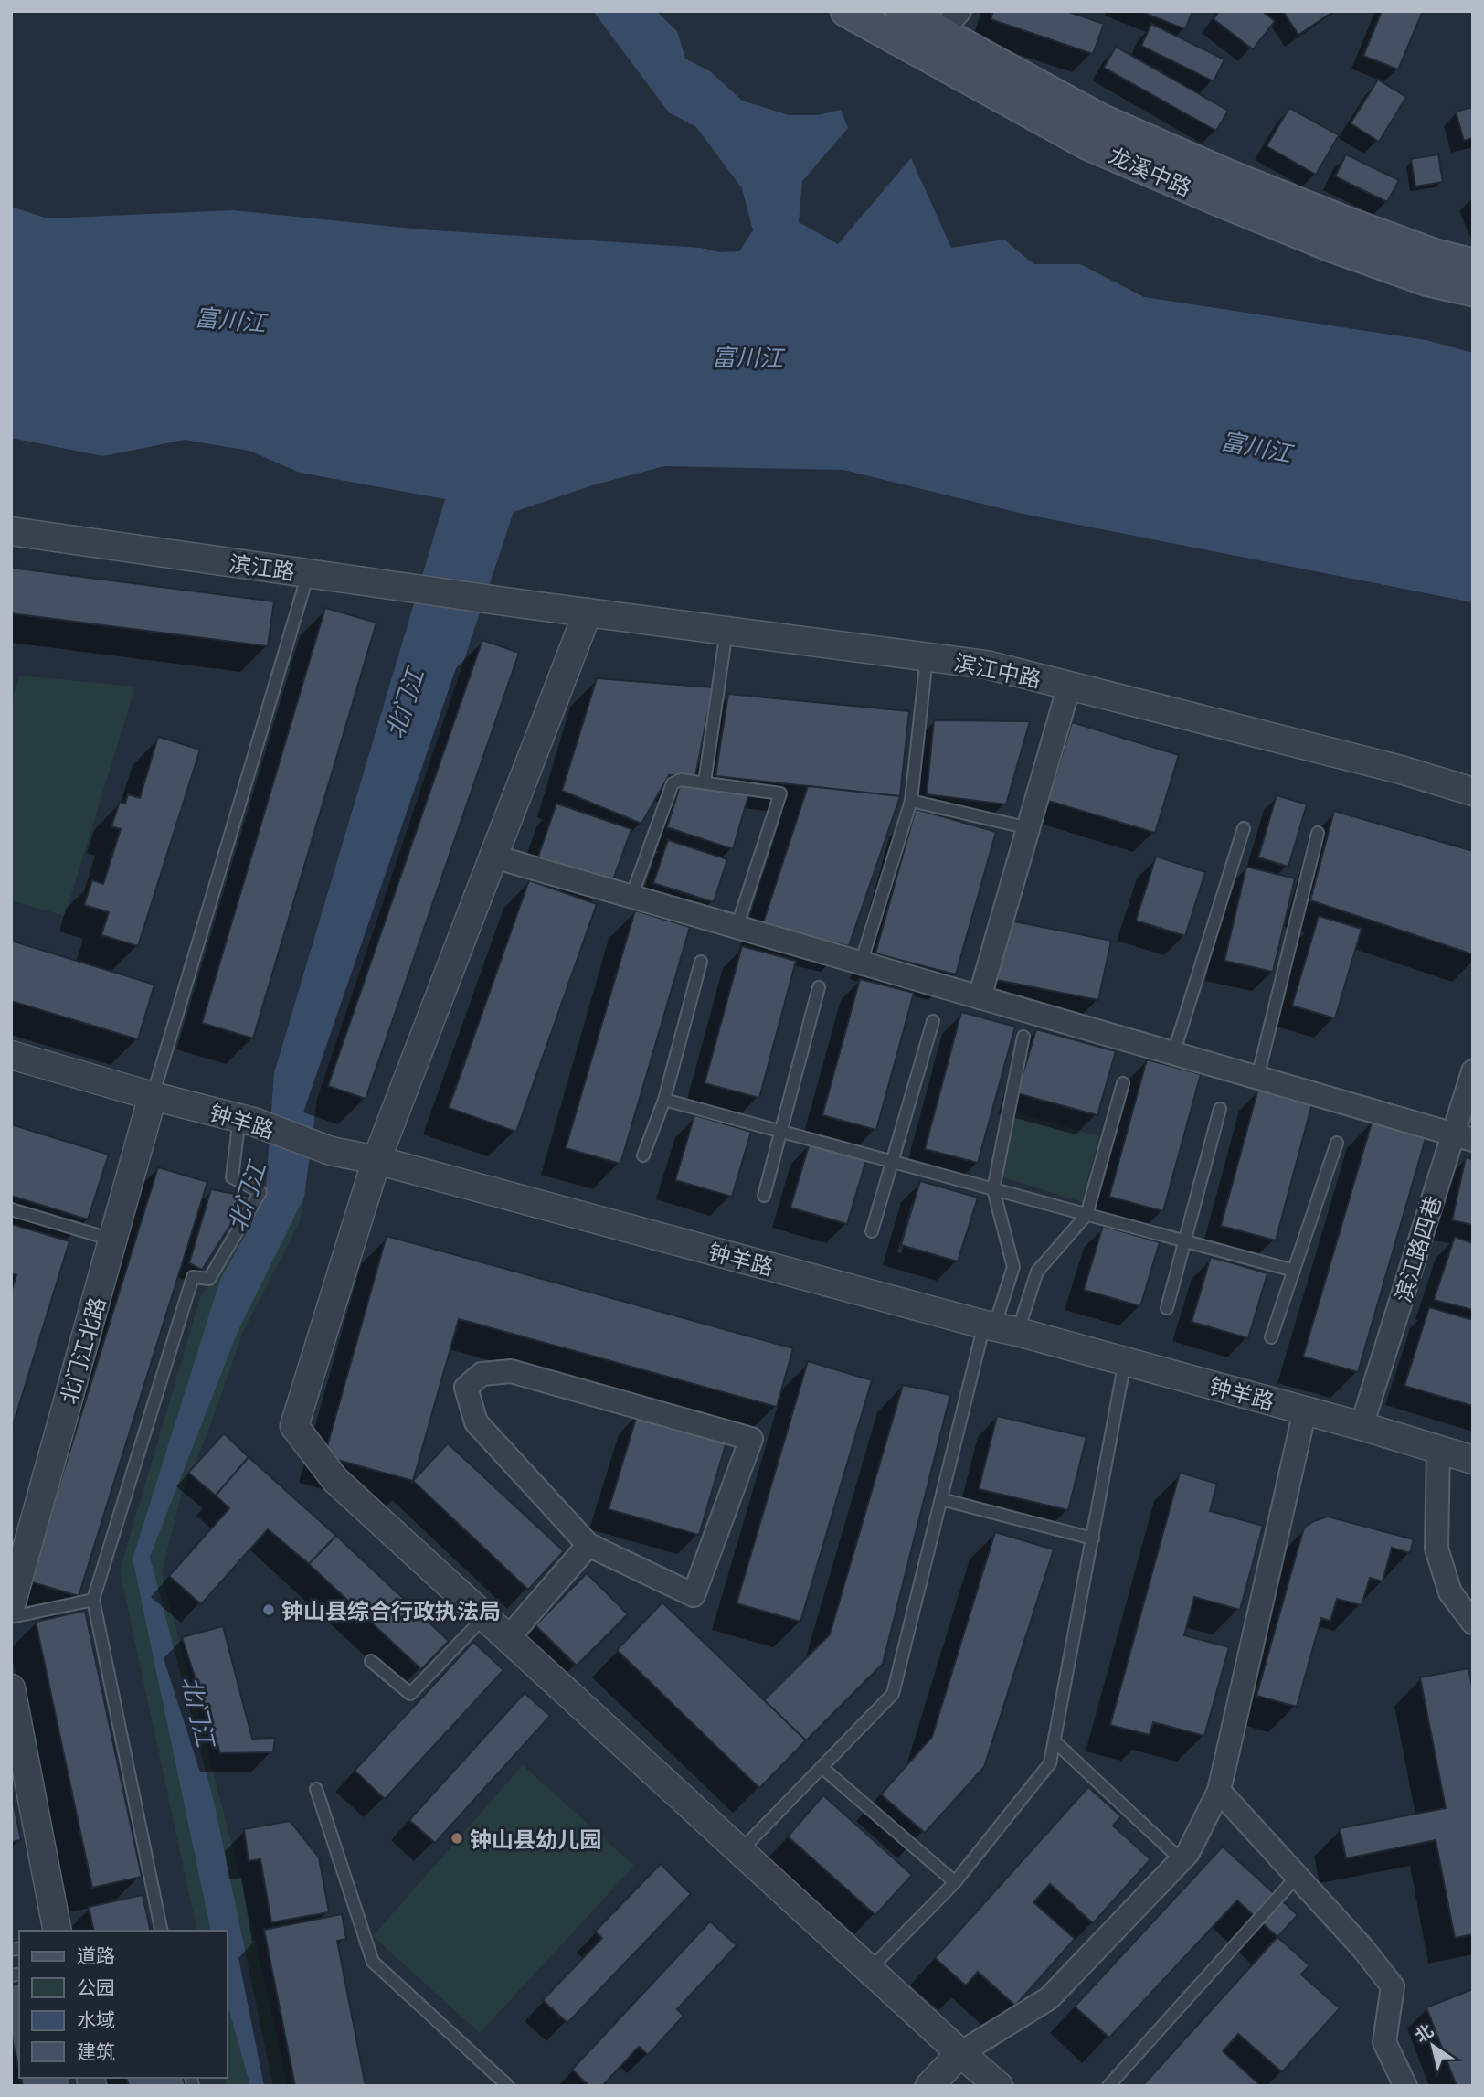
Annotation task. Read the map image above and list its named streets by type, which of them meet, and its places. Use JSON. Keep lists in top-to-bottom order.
{
  "streets": {
    "main road": ["龙溪中路"],
    "street": [
      "滨江路",
      "滨江中路",
      "钟羊路",
      "滨江路四巷",
      "北门江北路"
    ]
  },
  "crossings": [
    ["滨江路", "滨江中路"],
    ["钟羊路", "滨江路四巷"],
    ["钟羊路", "北门江北路"]
  ],
  "water": ["富川江", "北门江"],
  "places": ["钟山县综合行政执法局", "钟山县幼儿园"],
  "legend": [
    "道路",
    "公园",
    "水域",
    "建筑"
  ],
  "north": "top left"
}
